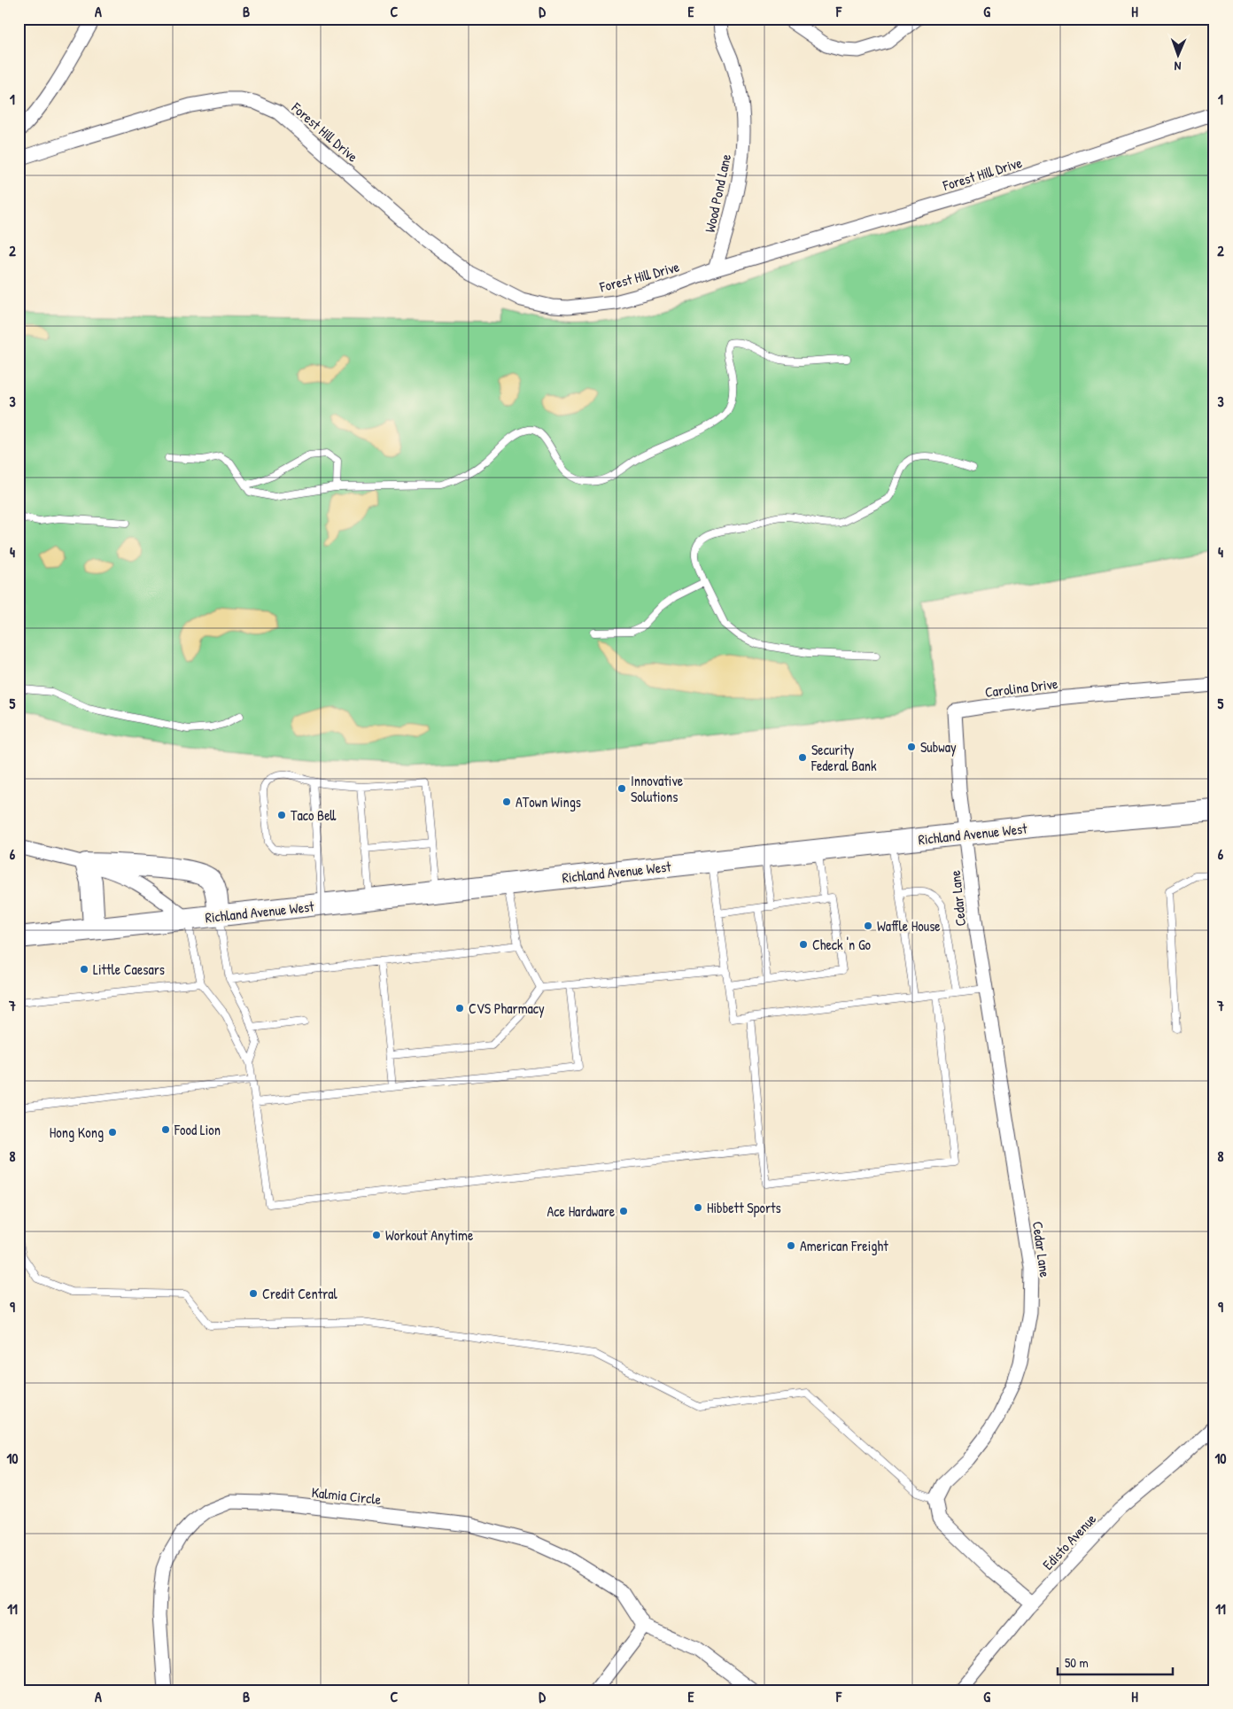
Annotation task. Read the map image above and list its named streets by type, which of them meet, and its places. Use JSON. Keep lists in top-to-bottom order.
{
  "streets": {
    "main road": ["Richland Avenue West"],
    "street": [
      "Forest Hill Drive",
      "Wood Pond Lane",
      "Carolina Drive",
      "Cedar Lane",
      "Kalmia Circle",
      "Edisto Avenue"
    ]
  },
  "crossings": [
    ["Forest Hill Drive", "Wood Pond Lane"],
    ["Carolina Drive", "Richland Avenue West"],
    ["Carolina Drive", "Cedar Lane"],
    ["Richland Avenue West", "Cedar Lane"]
  ],
  "places": [
    "Subway",
    "Security Federal Bank",
    "Innovative Solutions",
    "ATown Wings",
    "Taco Bell",
    "Waffle House",
    "Check 'n Go",
    "Little Caesars",
    "CVS Pharmacy",
    "Food Lion",
    "Hong Kong",
    "Hibbett Sports",
    "Ace Hardware",
    "Workout Anytime",
    "American Freight",
    "Credit Central"
  ],
  "scale_bar": "50 m",
  "north": "bottom",
  "grid": {
    "columns": [
      "A",
      "B",
      "C",
      "D",
      "E",
      "F",
      "G",
      "H"
    ],
    "rows": [
      "1",
      "2",
      "3",
      "4",
      "5",
      "6",
      "7",
      "8",
      "9",
      "10",
      "11"
    ]
  }
}
